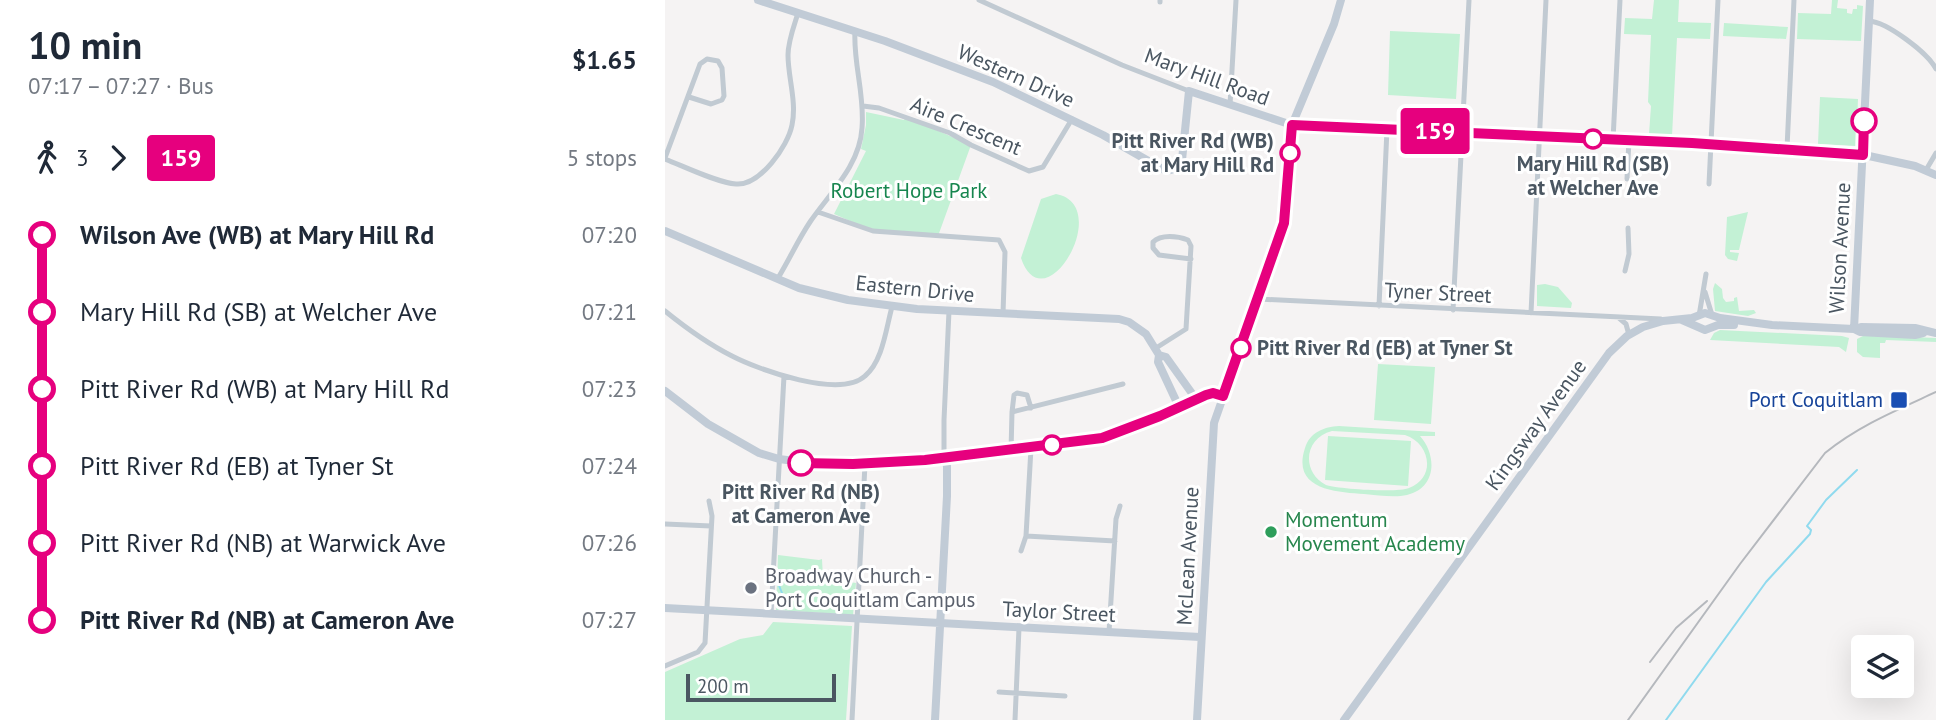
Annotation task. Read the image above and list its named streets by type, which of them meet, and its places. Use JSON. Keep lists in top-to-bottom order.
{
  "streets": {
    "street": [
      "Western Drive",
      "Mary Hill Road",
      "Aire Crescent",
      "Wilson Avenue",
      "Eastern Drive",
      "Tyner Street",
      "Kingsway Avenue",
      "McLean Avenue",
      "Taylor Street"
    ]
  },
  "crossings": [
    ["Western Drive", "Mary Hill Road"],
    ["Western Drive", "Aire Crescent"],
    ["Mary Hill Road", "Wilson Avenue"],
    ["Mary Hill Road", "McLean Avenue"],
    ["Wilson Avenue", "Kingsway Avenue"],
    ["Tyner Street", "Kingsway Avenue"],
    ["Tyner Street", "McLean Avenue"],
    ["McLean Avenue", "Taylor Street"]
  ],
  "parks": ["Robert Hope Park"],
  "places": {
    "other": [
      "Mary Hill Rd (SB) at Welcher Ave",
      "Pitt River Rd (WB) at Mary Hill Rd",
      "Pitt River Rd (EB) at Tyner St",
      "Pitt River Rd (NB) at Cameron Ave",
      "Momentum Movement Academy",
      "Broadway Church - Port Coquitlam Campus"
    ],
    "transit": ["Port Coquitlam"]
  },
  "lines": ["bus line 159"],
  "scale_bar": "200 m",
  "page": {
    "heading": ["10 min", "07:17 – 07:27 · Bus", "$1.65"],
    "on_map": "159",
    "legs": ["3", "159", "5 stops"],
    "list": [
      {
        "name": "Wilson Ave (WB) at Mary Hill Rd",
        "value": "07:20"
      },
      {
        "name": "Mary Hill Rd (SB) at Welcher Ave",
        "value": "07:21"
      },
      {
        "name": "Pitt River Rd (WB) at Mary Hill Rd",
        "value": "07:23"
      },
      {
        "name": "Pitt River Rd (EB) at Tyner St",
        "value": "07:24"
      },
      {
        "name": "Pitt River Rd (NB) at Warwick Ave",
        "value": "07:26"
      },
      {
        "name": "Pitt River Rd (NB) at Cameron Ave",
        "value": "07:27"
      }
    ],
    "scale": "200 m"
  }
}
